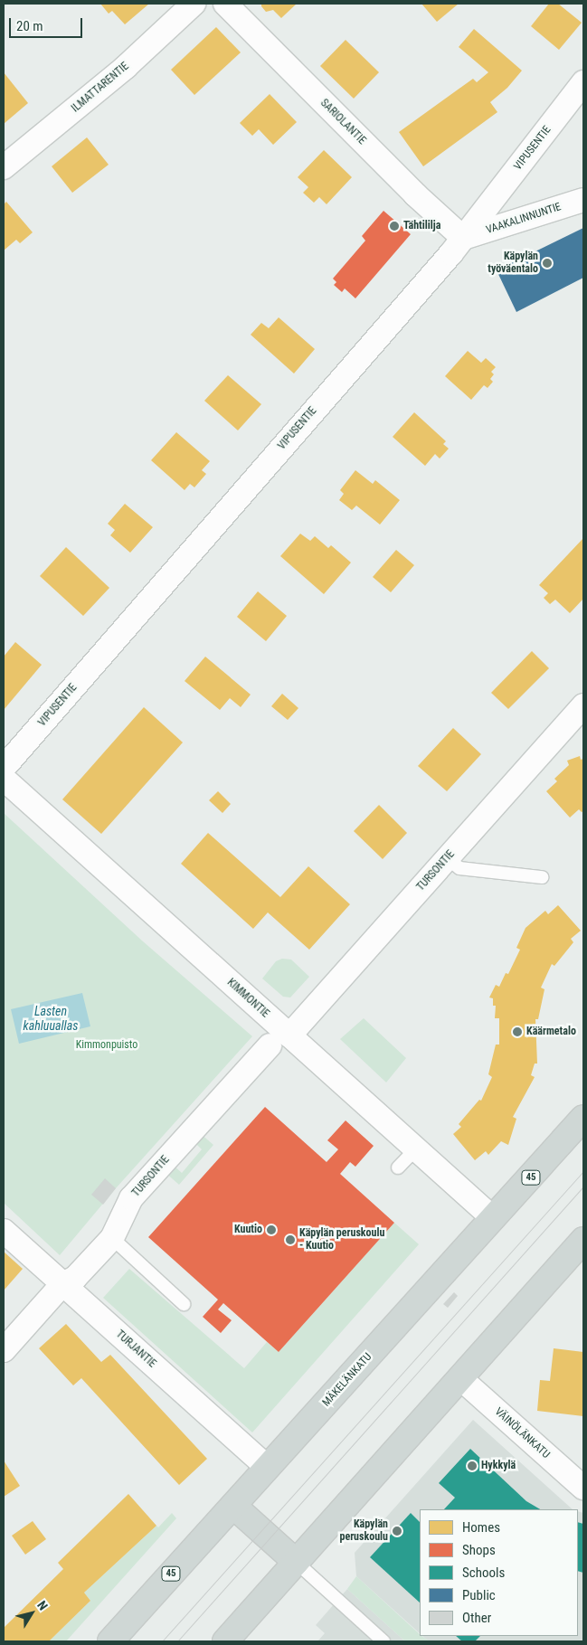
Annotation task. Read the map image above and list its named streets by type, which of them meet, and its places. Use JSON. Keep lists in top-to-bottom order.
{
  "streets": {
    "main road": ["45", "MÄKELÄNKATU"],
    "street": [
      "ILMATTARENTIE",
      "SARIOLANTIE",
      "VIPUSENTIE",
      "VAAKALINNUNTIE",
      "TURSONTIE",
      "KIMMONTIE",
      "TURJANTIE",
      "VÄINÖLÄNKATU"
    ]
  },
  "crossings": [
    ["SARIOLANTIE", "VIPUSENTIE"],
    ["SARIOLANTIE", "VAAKALINNUNTIE"],
    ["VIPUSENTIE", "VAAKALINNUNTIE"],
    ["TURSONTIE", "KIMMONTIE"],
    ["TURSONTIE", "TURJANTIE"],
    ["KIMMONTIE", "MÄKELÄNKATU"],
    ["TURJANTIE", "MÄKELÄNKATU"]
  ],
  "water": ["Lasten kahluuallas"],
  "parks": ["Kimmonpuisto"],
  "places": [
    "Tähtililja",
    "Käpylän työväentalo",
    "Käärmetalo",
    "Kuutio",
    "Käpylän peruskoulu - Kuutio",
    "Hykkylä",
    "Käpylän peruskoulu"
  ],
  "legend": [
    "Homes",
    "Shops",
    "Schools",
    "Public",
    "Other"
  ],
  "scale_bar": "20 m",
  "north": "top right"
}
